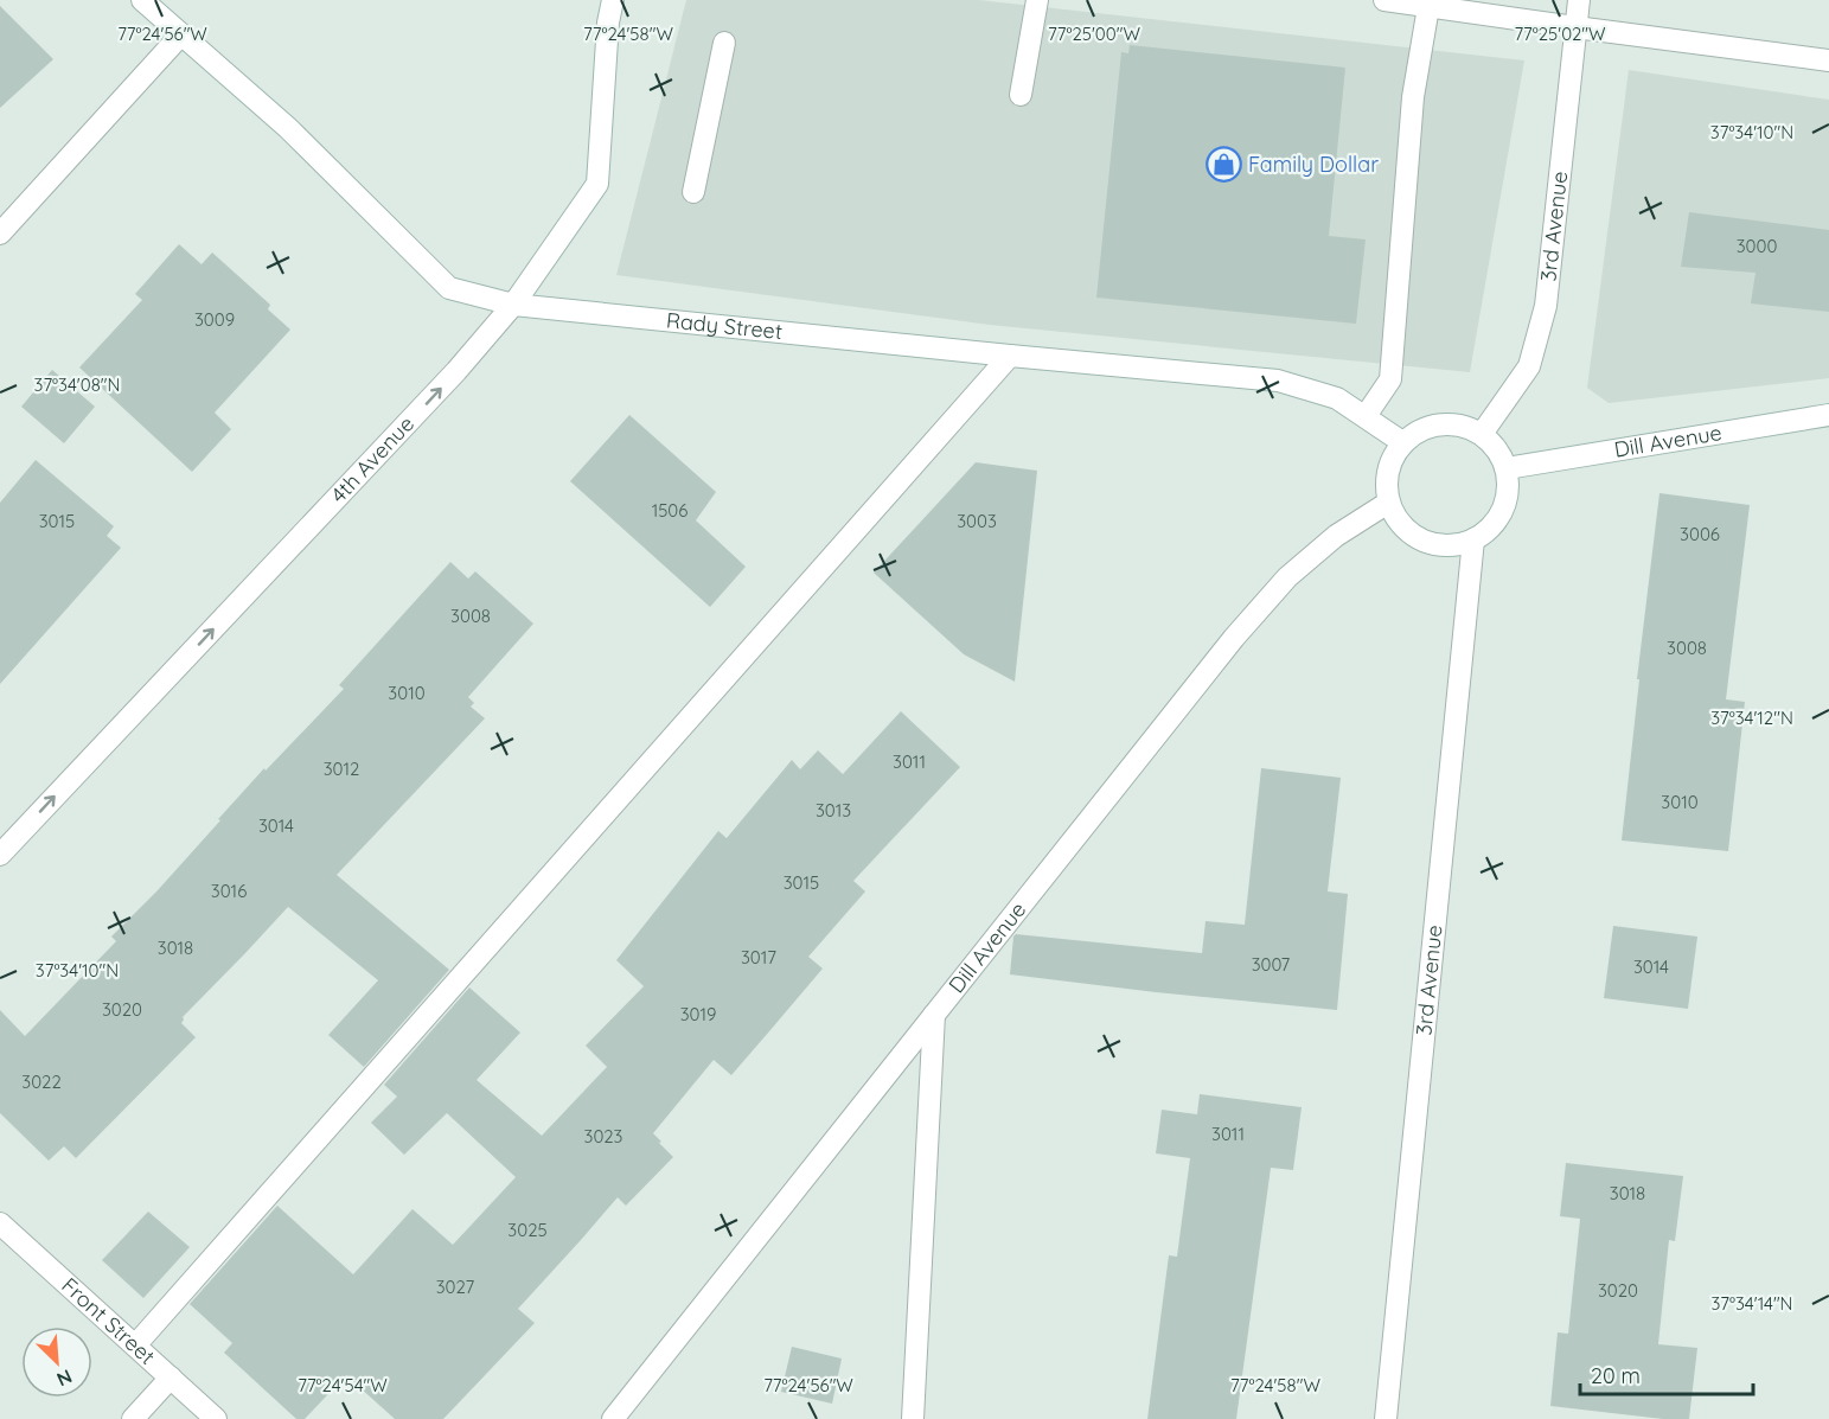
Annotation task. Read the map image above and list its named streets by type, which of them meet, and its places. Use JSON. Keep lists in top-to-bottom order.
{
  "streets": {
    "street": [
      "3rd Avenue",
      "Rady Street",
      "Dill Avenue",
      "4th Avenue",
      "Front Street"
    ]
  },
  "crossings": [
    ["3rd Avenue", "Rady Street"],
    ["3rd Avenue", "Dill Avenue"],
    ["Rady Street", "Dill Avenue"],
    ["Rady Street", "4th Avenue"]
  ],
  "one_way": ["4th Avenue"],
  "places": {
    "shop": ["Family Dollar"]
  },
  "house_numbers": [
    "3000",
    "3009",
    "1506",
    "3015",
    "3003",
    "3006",
    "3008",
    "3008",
    "3010",
    "3011",
    "3012",
    "3010",
    "3013",
    "3014",
    "3015",
    "3016",
    "3018",
    "3017",
    "3007",
    "3014",
    "3020",
    "3019",
    "3022",
    "3011",
    "3023",
    "3018",
    "3025",
    "3027",
    "3020"
  ],
  "scale_bar": "20 m",
  "north": "bottom right",
  "coordinates": [
    "77°24'56\"W",
    "77°24'58\"W",
    "77°25'00\"W",
    "77°25'02\"W",
    "37°34'10\"N",
    "37°34'08\"N",
    "37°34'12\"N",
    "37°34'14\"N",
    "77°24'54\"W"
  ]
}
